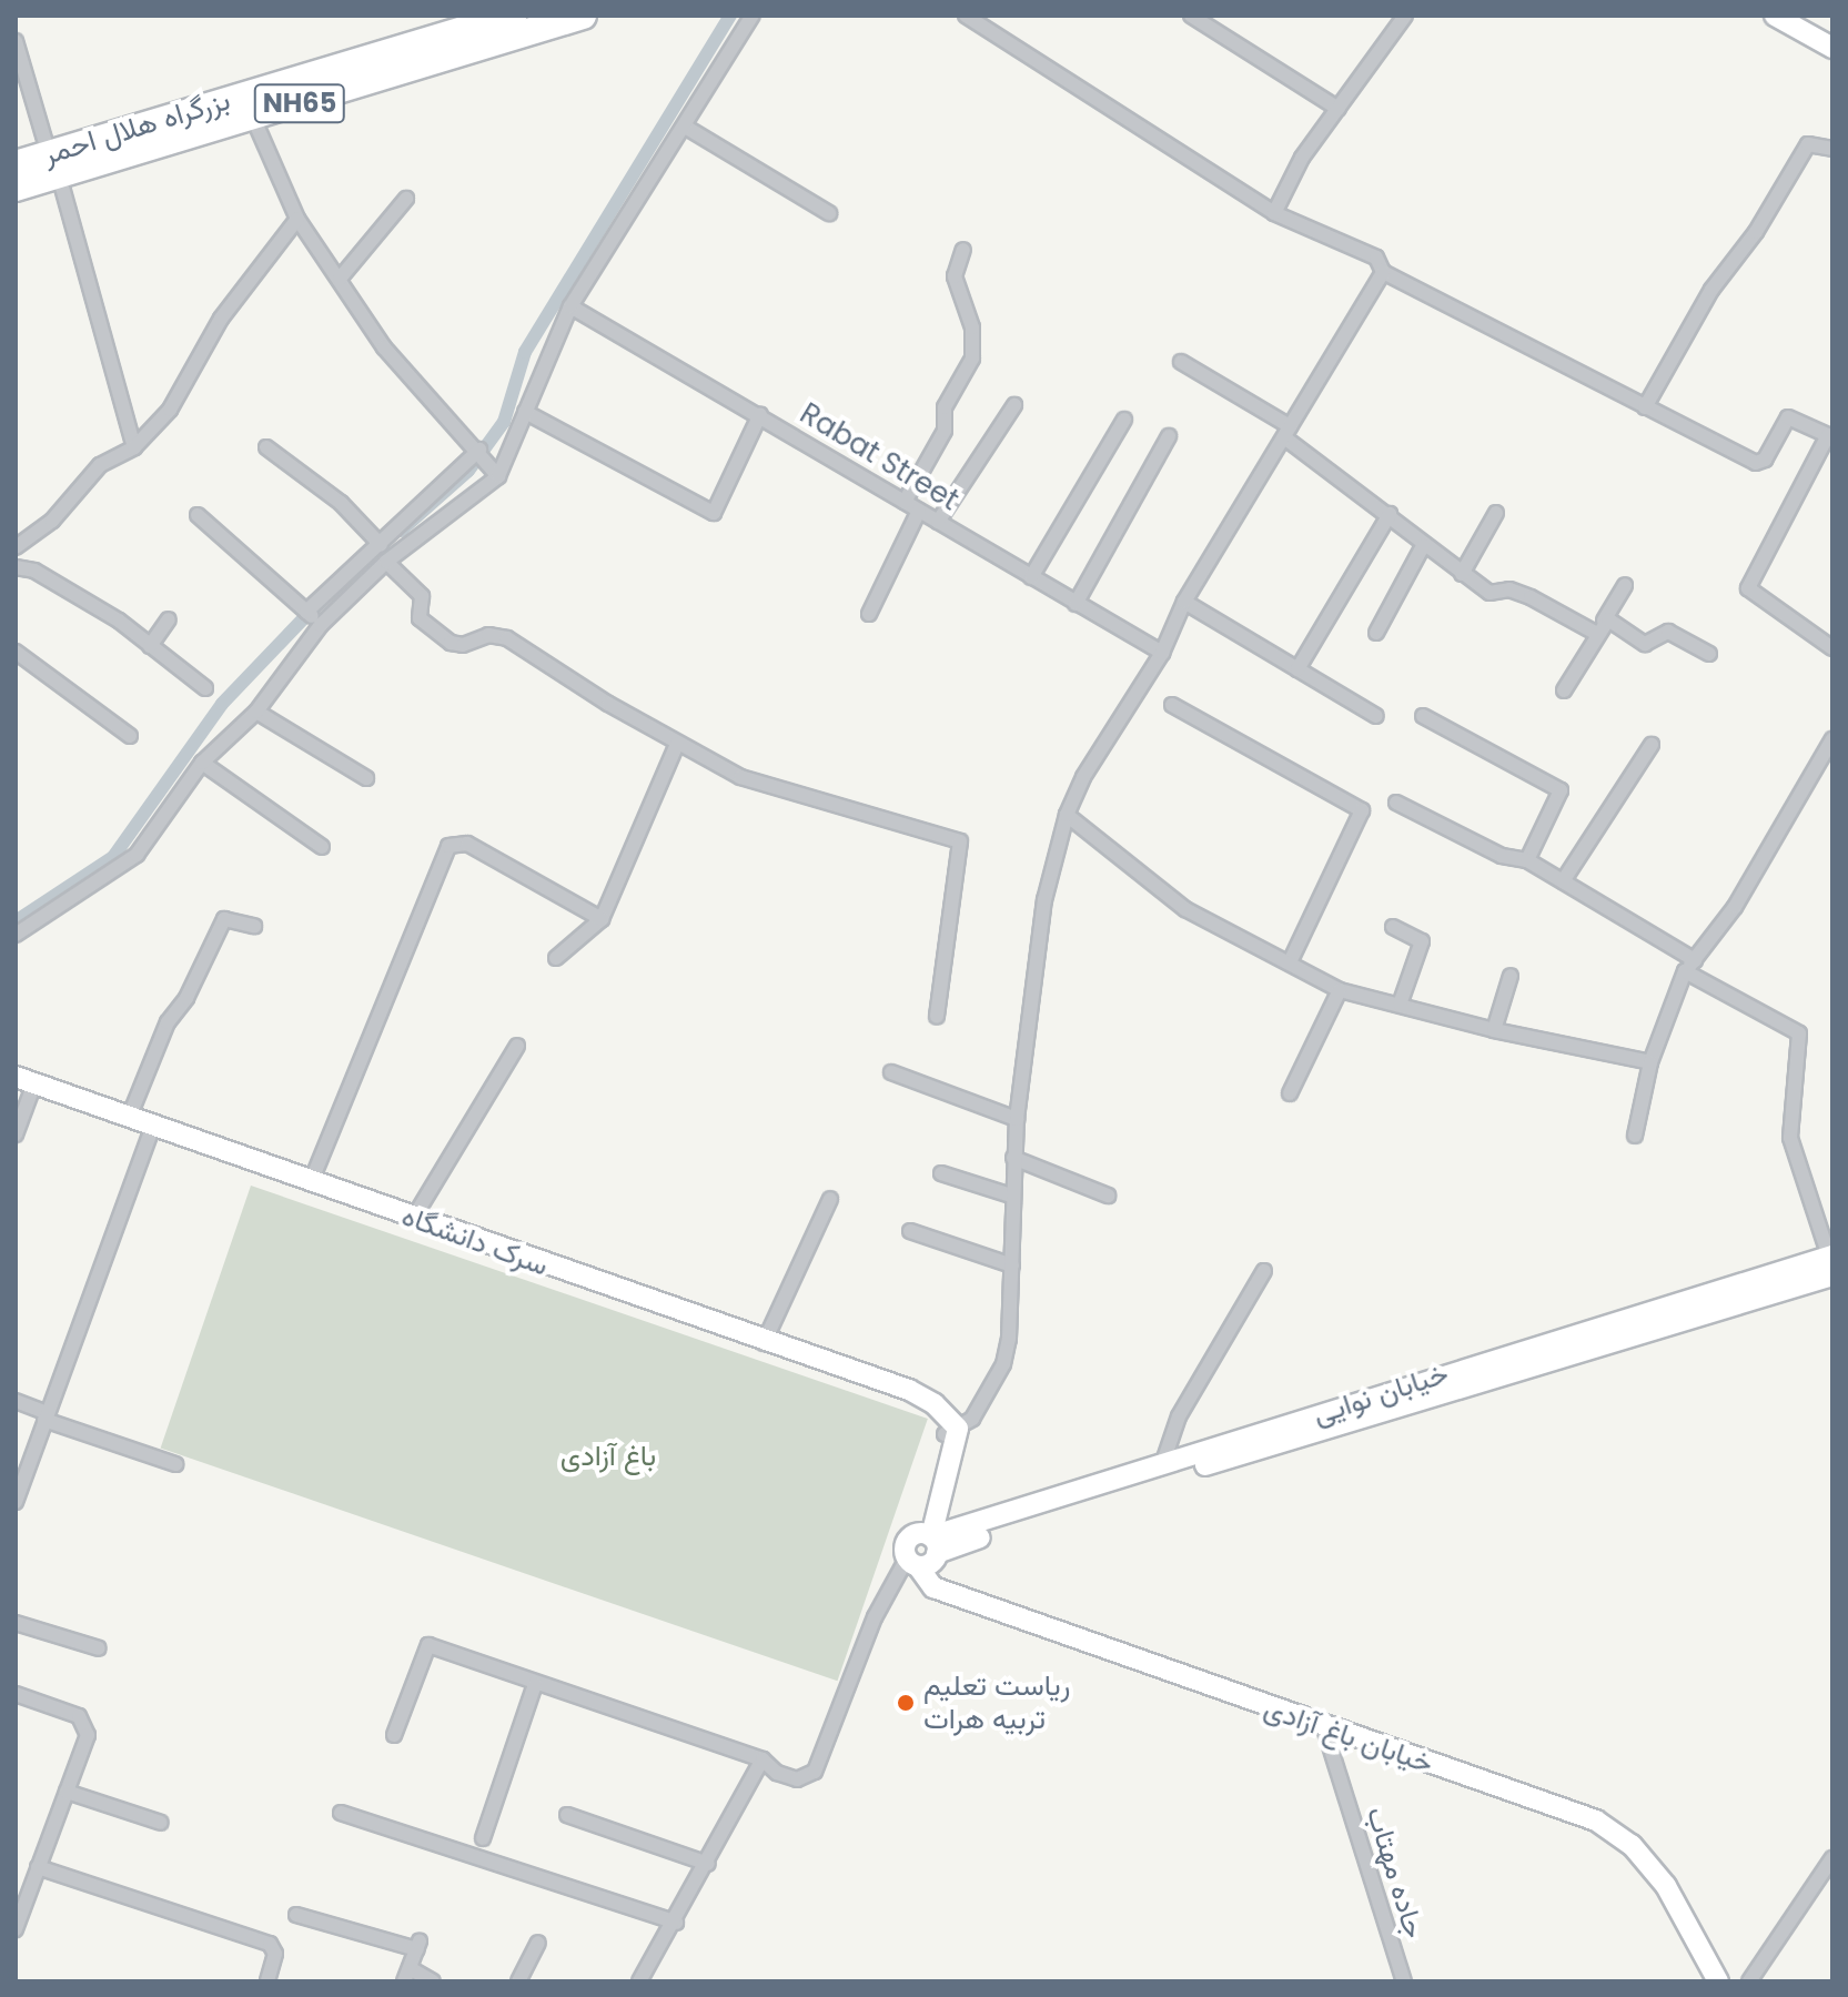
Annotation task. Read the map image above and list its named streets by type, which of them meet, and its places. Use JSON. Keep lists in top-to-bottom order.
{
  "streets": {
    "highway": ["NH65", "بزرگراه هلال احمر"],
    "street": [
      "Rabat Street",
      "سرک دانشگاه",
      "خیابان نوایی",
      "خیابان باغ آزادی",
      "جاده مهتاب"
    ]
  },
  "crossings": [
    ["خیابان باغ آزادی", "جاده مهتاب"]
  ],
  "parks": ["باغ آزادی"],
  "places": ["ریاست تعلیم تربیه هرات"]
}
